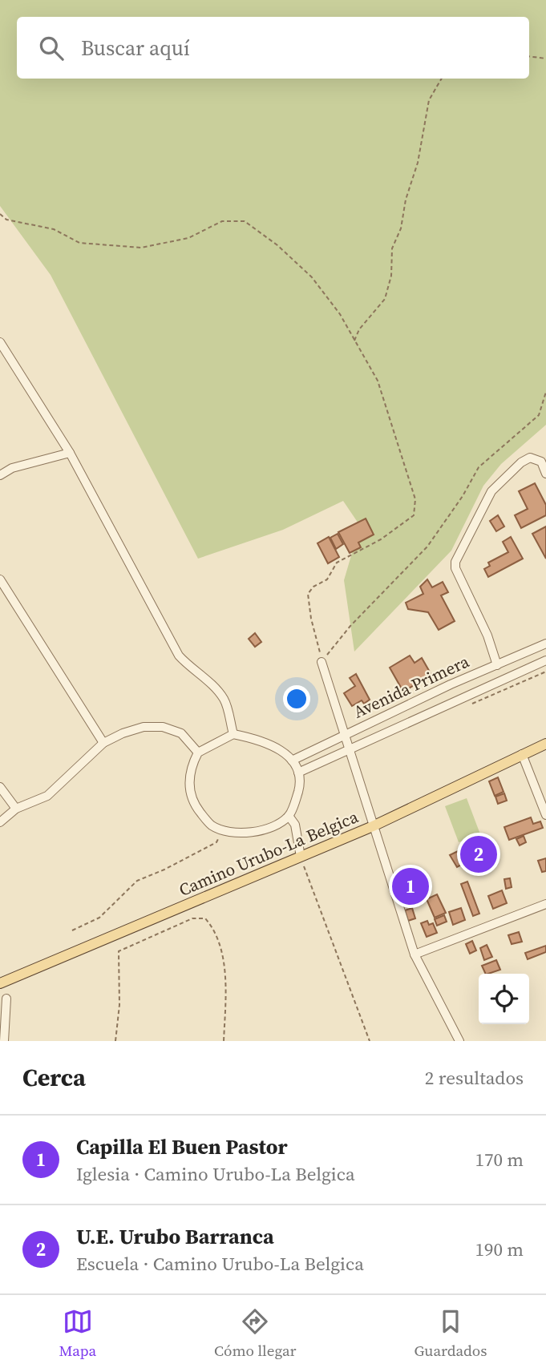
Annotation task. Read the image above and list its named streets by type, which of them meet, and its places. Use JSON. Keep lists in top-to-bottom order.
{
  "streets": {
    "main road": ["Camino Urubo-La Belgica"],
    "street": ["Avenida Primera"]
  },
  "page": {
    "search": "Buscar aquí",
    "pins": ["2", "1"],
    "heading": ["Cerca", "2 resultados"],
    "list": [
      {
        "mark": "1",
        "name": "Capilla El Buen Pastor",
        "note": "Iglesia · Camino Urubo-La Belgica",
        "value": "170 m"
      },
      {
        "mark": "2",
        "name": "U.E. Urubo Barranca",
        "note": "Escuela · Camino Urubo-La Belgica",
        "value": "190 m"
      }
    ],
    "nav": ["Mapa", "Cómo llegar", "Guardados"]
  }
}
